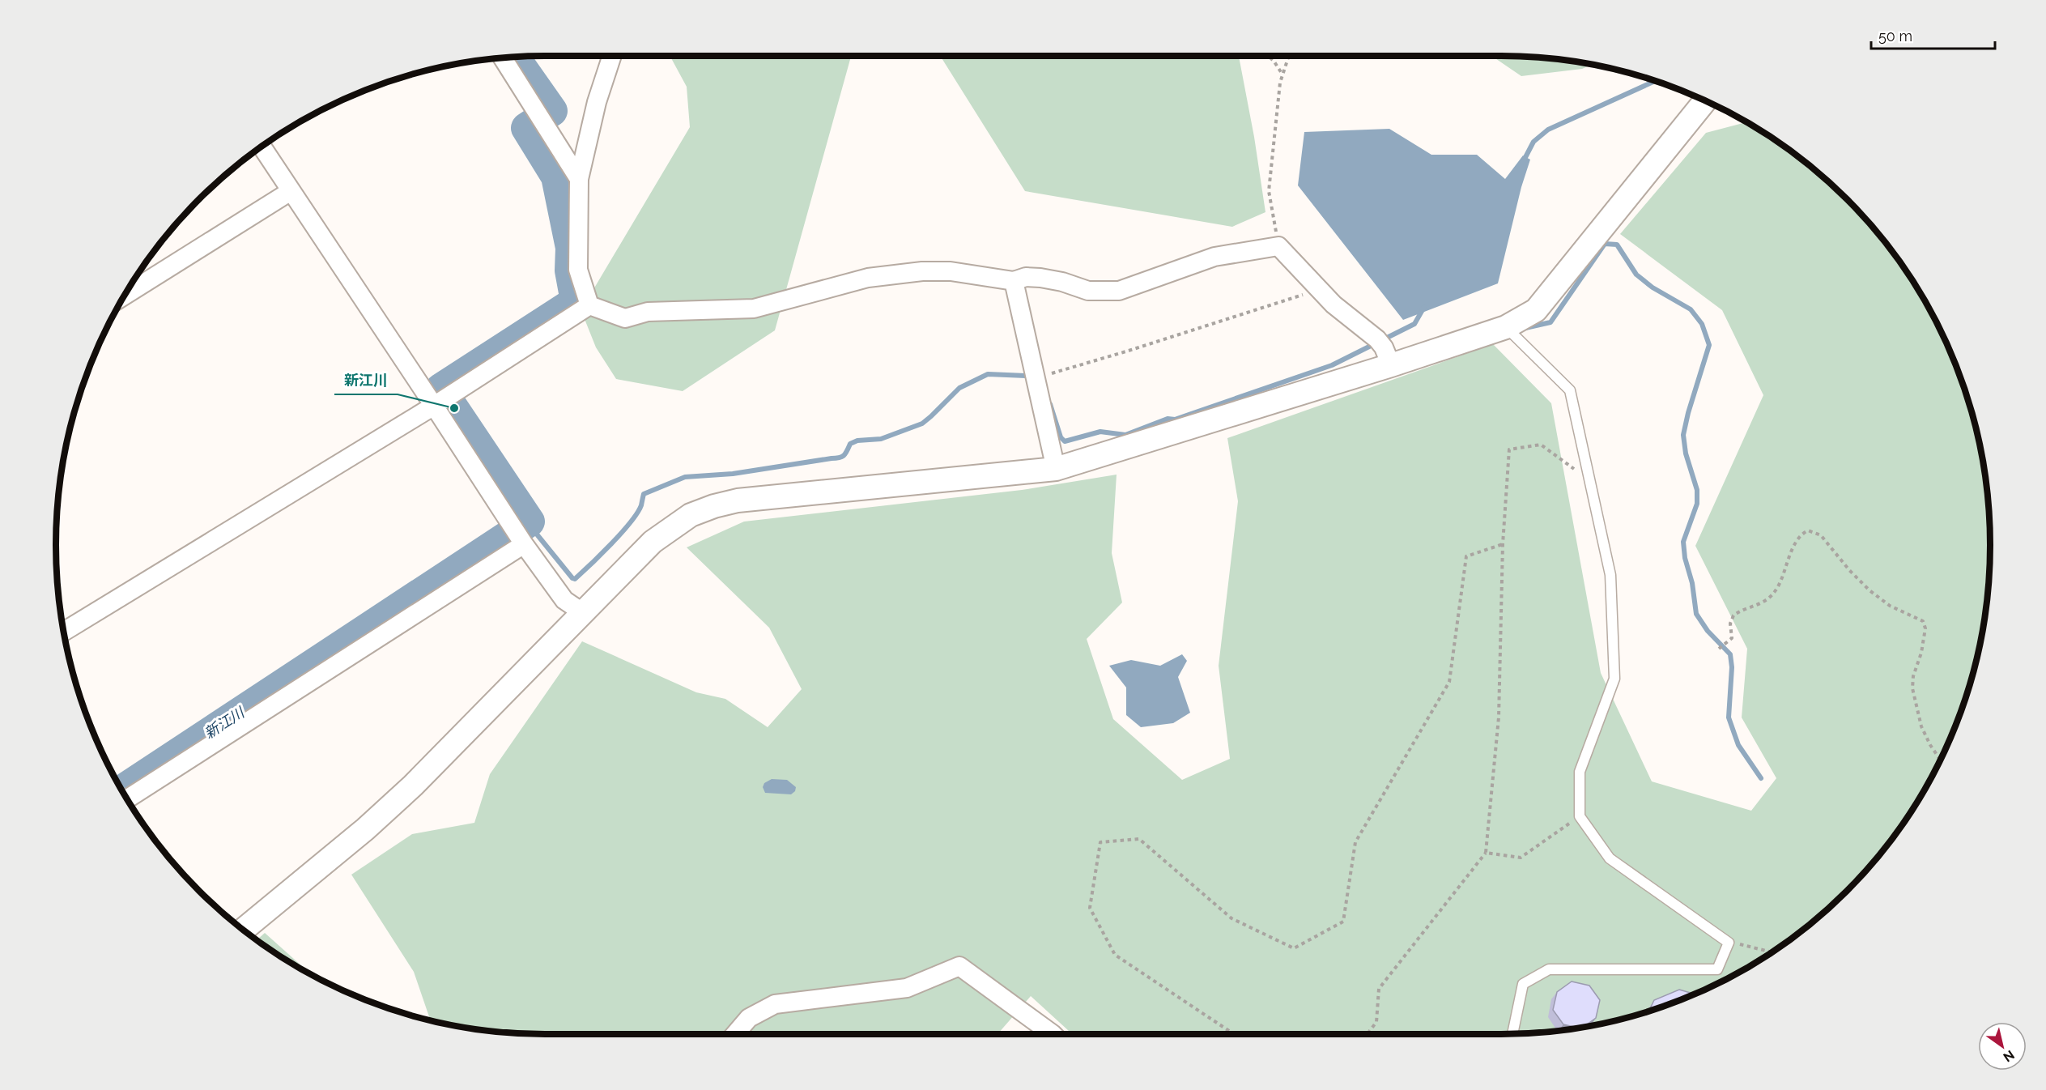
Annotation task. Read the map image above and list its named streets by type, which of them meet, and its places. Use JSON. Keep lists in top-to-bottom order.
{
  "water": ["新江川"],
  "places": ["新江川"],
  "scale_bar": "50 m",
  "north": "bottom right"
}
